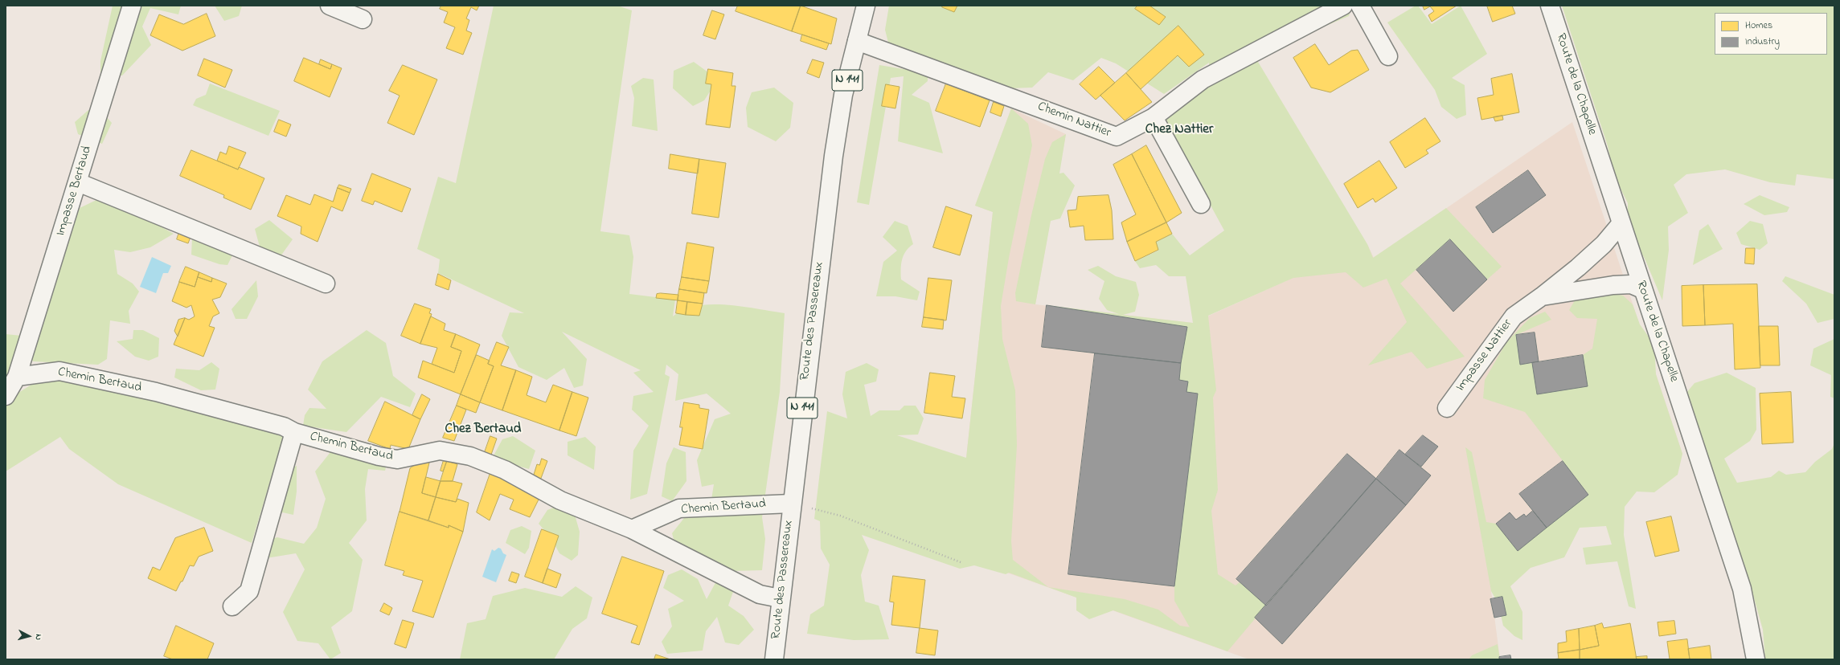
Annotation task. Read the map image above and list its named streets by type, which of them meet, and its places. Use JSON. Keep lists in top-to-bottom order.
{
  "streets": {
    "street": [
      "N 141",
      "Route de la Chapelle",
      "Chemin Nattier",
      "Impasse Bertaud",
      "Route des Passereaux",
      "Impasse Nattier",
      "Chemin Bertaud"
    ]
  },
  "crossings": [
    ["Route de la Chapelle", "Impasse Nattier"],
    ["Chemin Nattier", "Route des Passereaux"],
    ["Impasse Bertaud", "Chemin Bertaud"],
    ["Route des Passereaux", "Chemin Bertaud"]
  ],
  "districts": ["Chez Nattier", "Chez Bertaud"],
  "legend": ["Homes", "Industry"],
  "north": "right"
}
